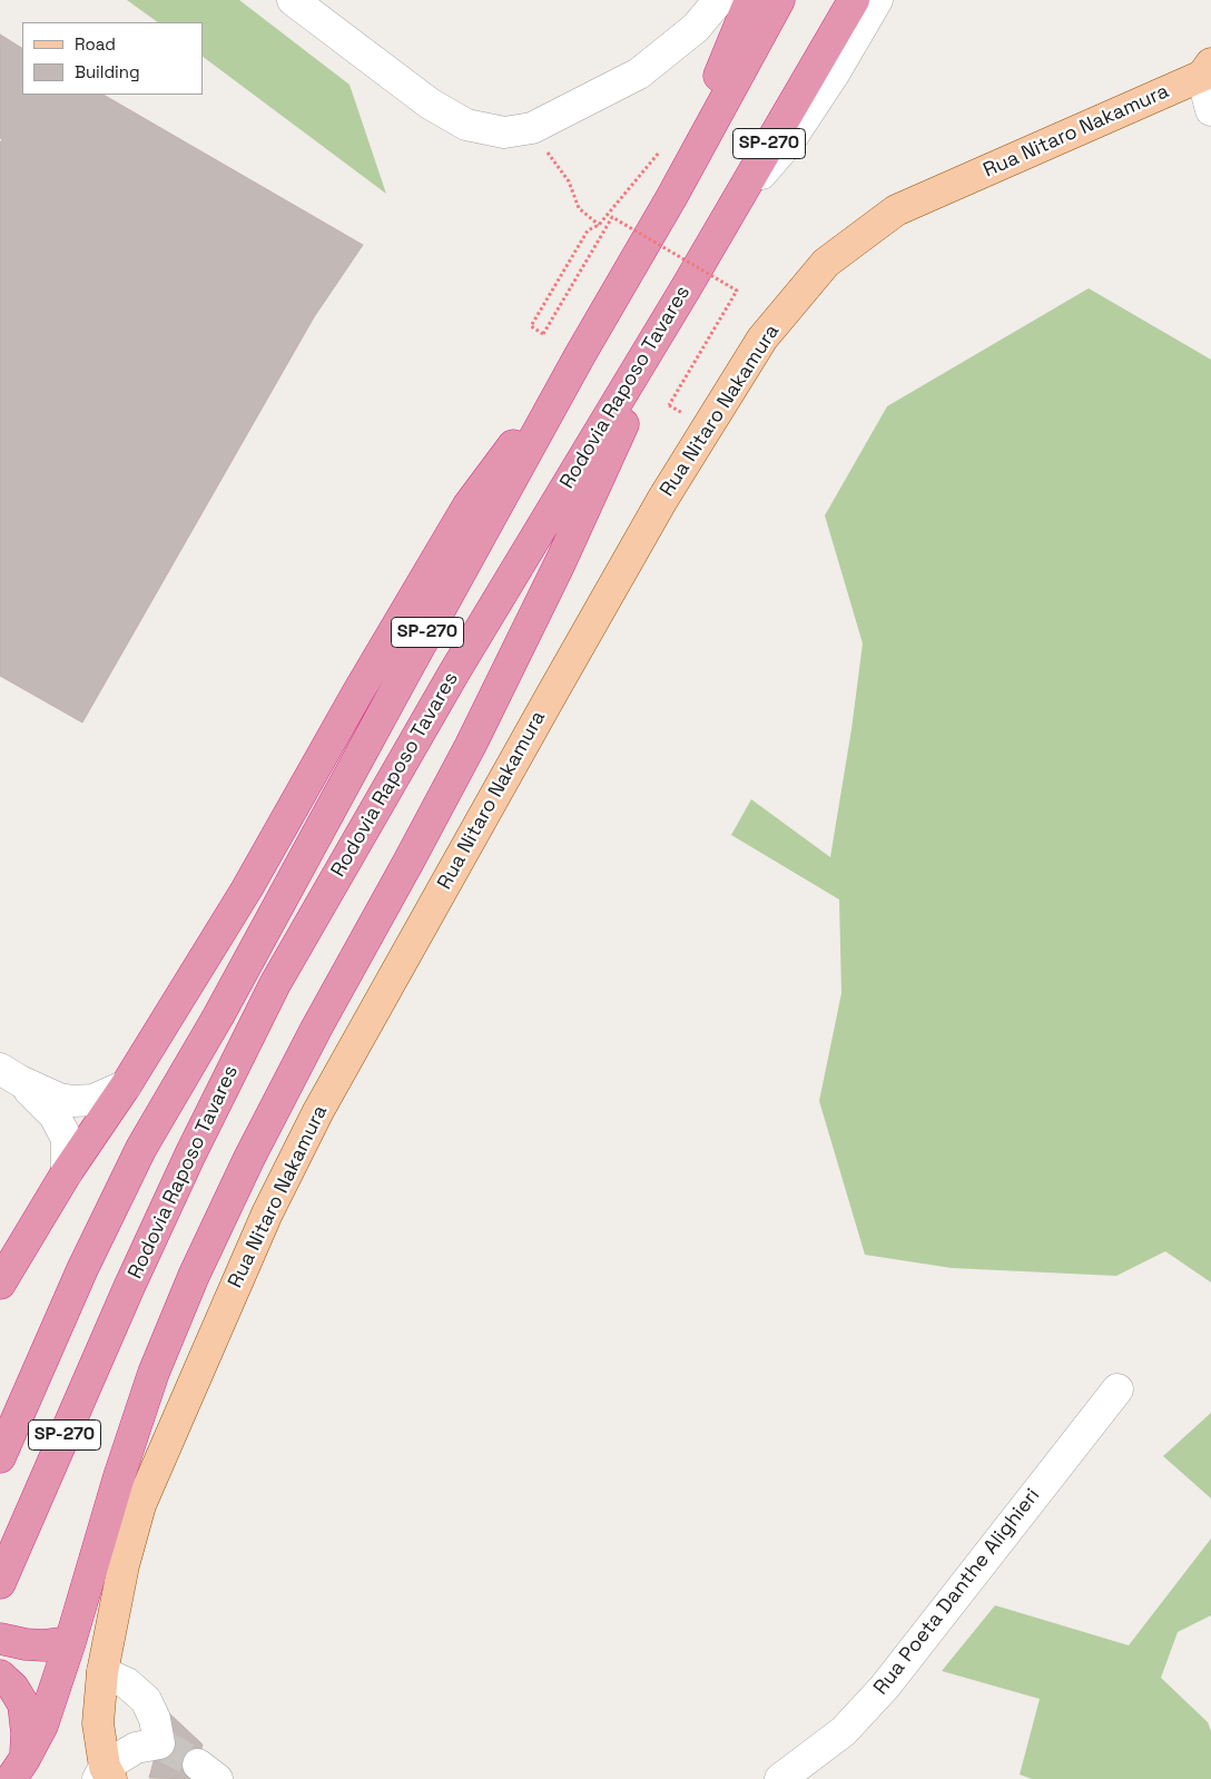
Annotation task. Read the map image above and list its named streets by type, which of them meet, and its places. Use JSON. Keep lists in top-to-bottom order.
{
  "streets": {
    "highway": ["SP-270", "Rodovia Raposo Tavares"],
    "main road": ["Rua Nitaro Nakamura"],
    "street": ["Rua Poeta Danthe Alighieri"]
  },
  "legend": ["Road", "Building"]
}
